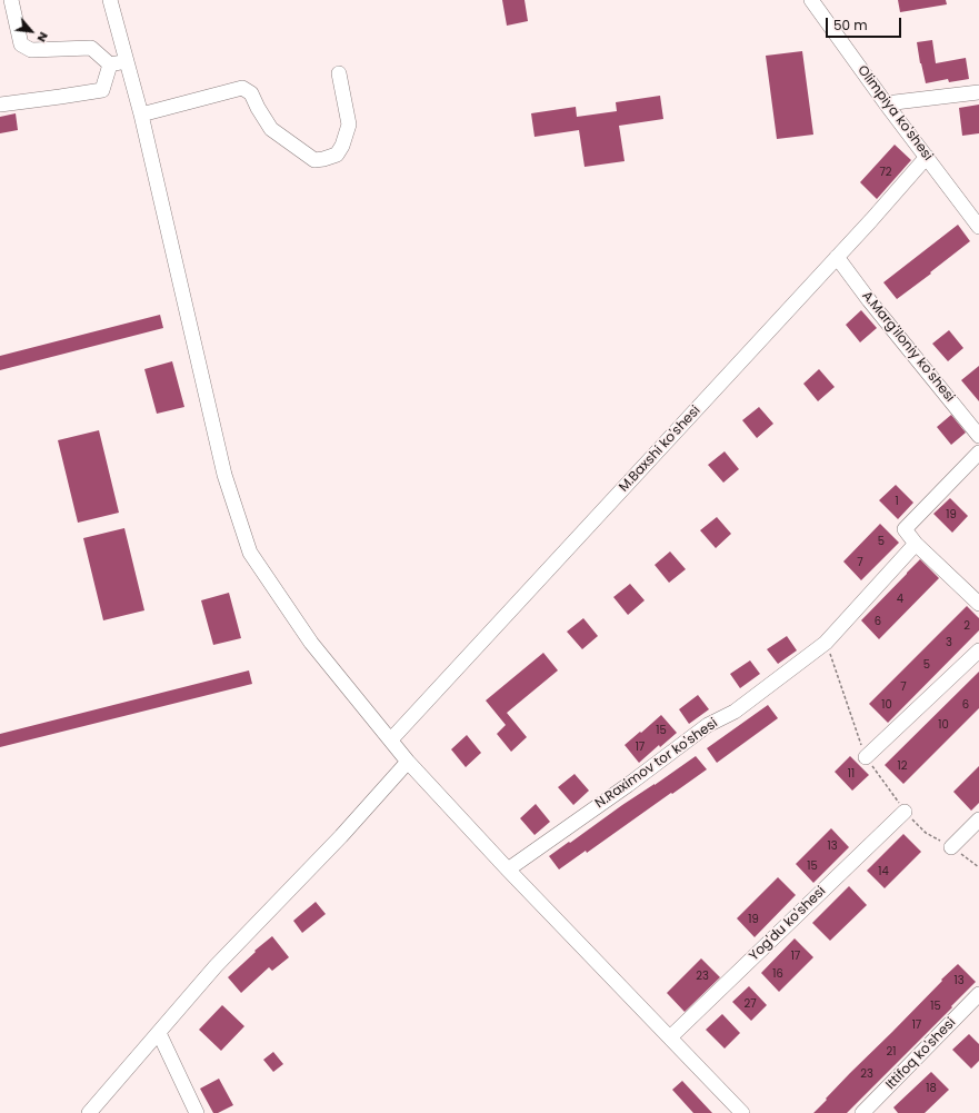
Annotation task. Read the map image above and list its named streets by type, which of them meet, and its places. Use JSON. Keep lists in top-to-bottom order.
{
  "streets": {
    "street": [
      "Olimpiya ko'shesi",
      "A.Marg'iloniy ko'shesi",
      "M.Baxshi ko'shesi",
      "N.Raximov tor ko'shesi",
      "Yog'du ko'shesi",
      "Ittifoq ko'shesi"
    ]
  },
  "crossings": [
    ["Olimpiya ko'shesi", "M.Baxshi ko'shesi"],
    ["A.Marg'iloniy ko'shesi", "M.Baxshi ko'shesi"]
  ],
  "house_numbers": [
    "72",
    "1",
    "19",
    "5",
    "7",
    "4",
    "6",
    "2",
    "3",
    "5",
    "7",
    "10",
    "6",
    "10",
    "15",
    "17",
    "12",
    "11",
    "13",
    "15",
    "14",
    "19",
    "17",
    "16",
    "23",
    "13",
    "27",
    "15",
    "17",
    "21",
    "23",
    "18"
  ],
  "scale_bar": "50 m",
  "north": "bottom right"
}
